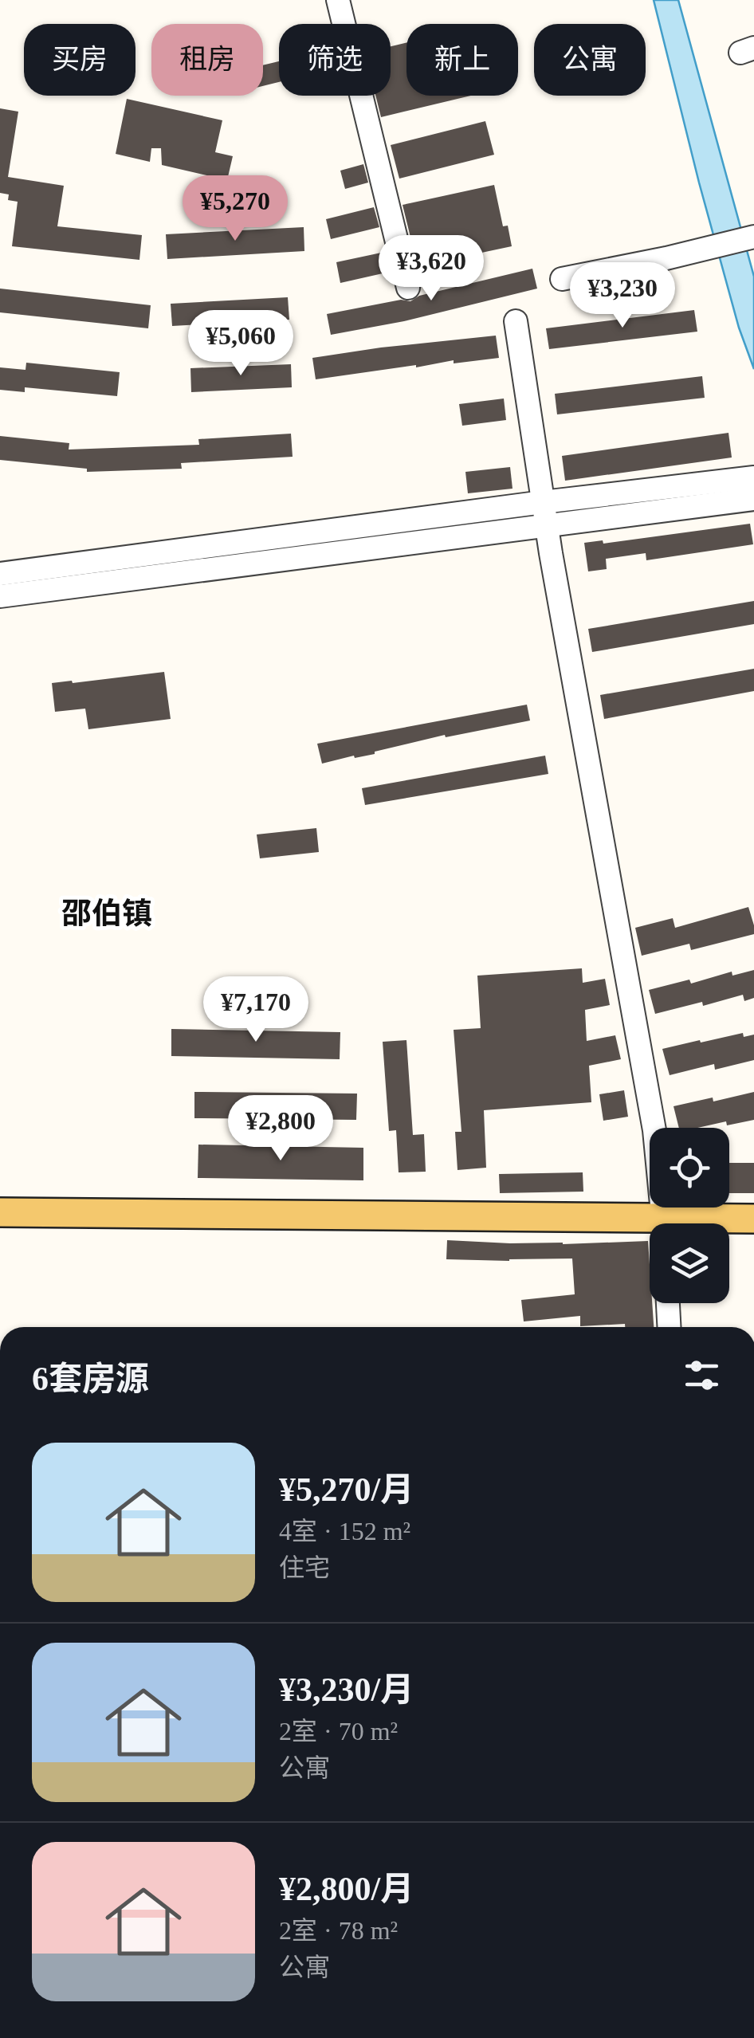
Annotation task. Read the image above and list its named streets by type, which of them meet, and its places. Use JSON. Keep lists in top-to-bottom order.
{
  "districts": ["邵伯镇"],
  "page": {
    "chip": [
      "买房",
      "租房",
      "筛选",
      "新上",
      "公寓"
    ],
    "price": [
      "¥5,270",
      "¥3,620",
      "¥3,230",
      "¥5,060",
      "¥7,170",
      "¥2,800"
    ],
    "heading": "6套房源",
    "list": [
      {
        "name": "¥5,270/月",
        "note": "4室 · 152 m² · 住宅"
      },
      {
        "name": "¥3,230/月",
        "note": "2室 · 70 m² · 公寓"
      },
      {
        "name": "¥2,800/月",
        "note": "2室 · 78 m² · 公寓"
      }
    ]
  }
}
